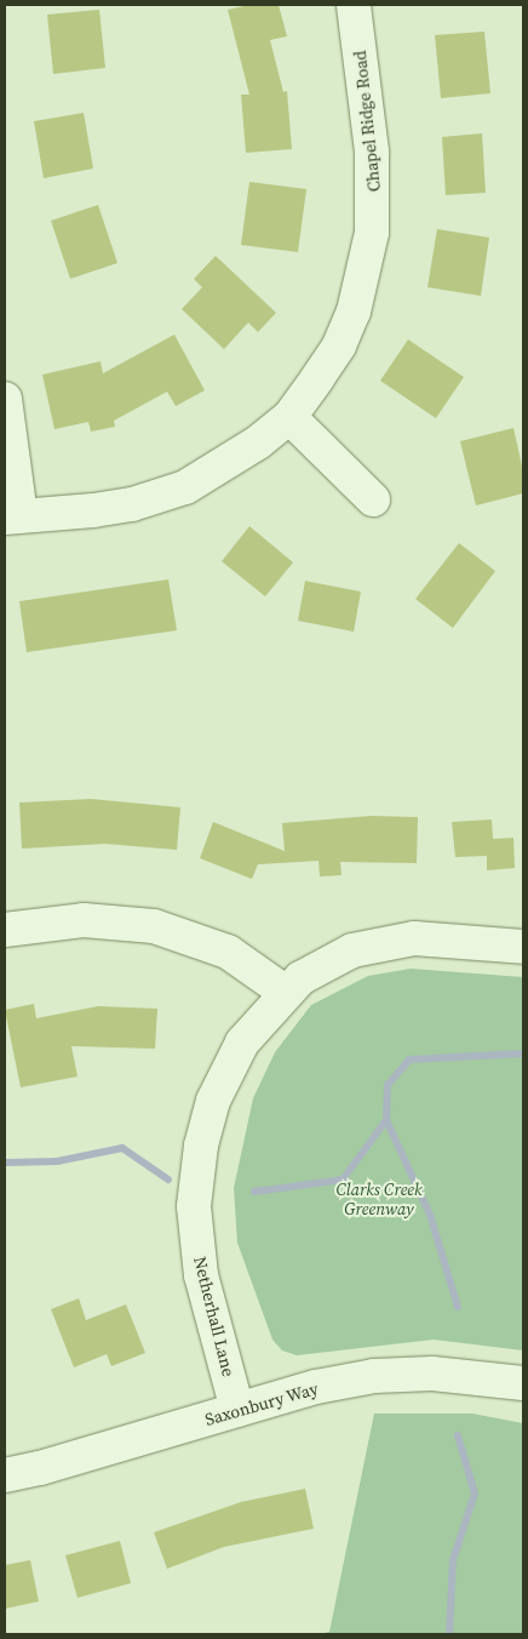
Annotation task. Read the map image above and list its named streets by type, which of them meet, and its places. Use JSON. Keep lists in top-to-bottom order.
{
  "streets": {
    "street": ["Chapel Ridge Road", "Netherhall Lane", "Saxonbury Way"]
  },
  "crossings": [
    ["Netherhall Lane", "Saxonbury Way"]
  ],
  "parks": ["Clarks Creek Greenway"]
}
